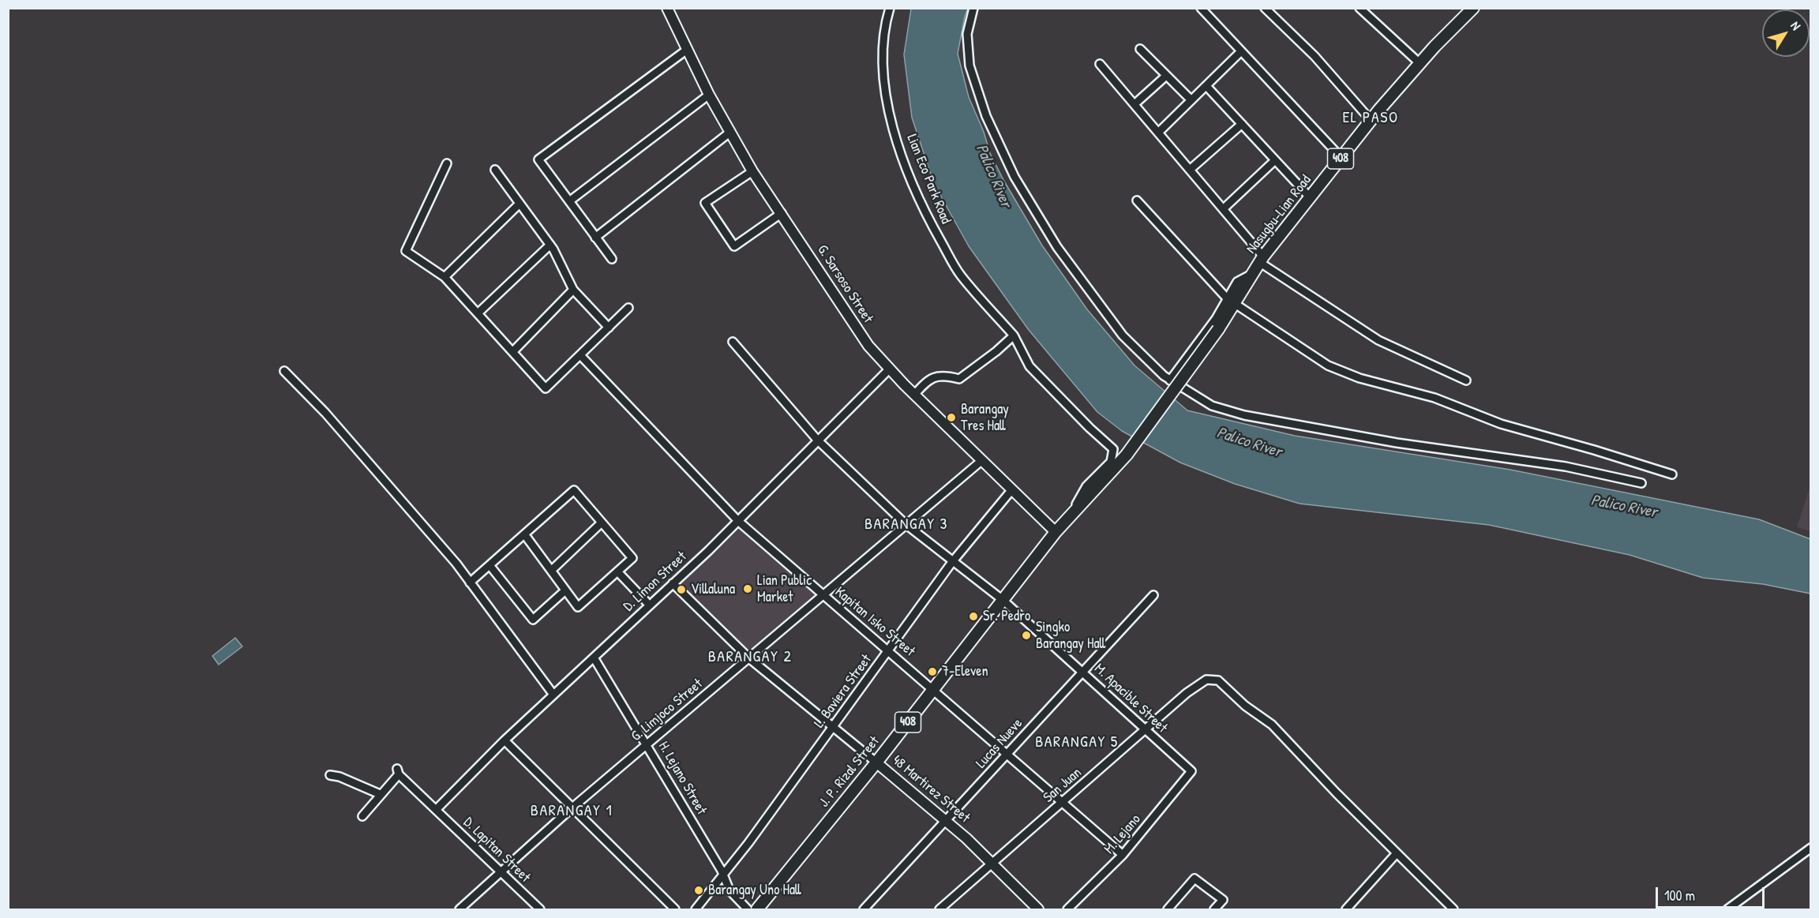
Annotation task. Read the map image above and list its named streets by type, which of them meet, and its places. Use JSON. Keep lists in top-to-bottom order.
{
  "streets": {
    "main road": ["408", "Nasugbu-Lian Road", "J. P. Rizal Street"],
    "street": [
      "Lian Eco Park Road",
      "G. Sarsoso Street",
      "D. Limon Street",
      "Kapitan Isko Street",
      "L. Baviera Street",
      "M. Apacible Street",
      "G. Limjoco Street",
      "Lucas Nueve",
      "H. Lejano Street",
      "San Juan",
      "48 Martirez Street",
      "M. Lejano",
      "D. Lapitan Street"
    ]
  },
  "crossings": [
    ["Lian Eco Park Road", "J. P. Rizal Street"],
    ["Nasugbu-Lian Road", "J. P. Rizal Street"],
    ["G. Sarsoso Street", "D. Limon Street"],
    ["G. Sarsoso Street", "L. Baviera Street"],
    ["G. Sarsoso Street", "G. Limjoco Street"],
    ["G. Sarsoso Street", "J. P. Rizal Street"],
    ["D. Limon Street", "Kapitan Isko Street"],
    ["D. Limon Street", "M. Apacible Street"],
    ["D. Limon Street", "H. Lejano Street"],
    ["D. Limon Street", "48 Martirez Street"],
    ["D. Limon Street", "D. Lapitan Street"],
    ["Kapitan Isko Street", "L. Baviera Street"],
    ["Kapitan Isko Street", "G. Limjoco Street"],
    ["Kapitan Isko Street", "Lucas Nueve"],
    ["Kapitan Isko Street", "J. P. Rizal Street"],
    ["Kapitan Isko Street", "San Juan"],
    ["Kapitan Isko Street", "M. Lejano"],
    ["L. Baviera Street", "M. Apacible Street"],
    ["L. Baviera Street", "H. Lejano Street"],
    ["L. Baviera Street", "48 Martirez Street"],
    ["M. Apacible Street", "G. Limjoco Street"],
    ["M. Apacible Street", "Lucas Nueve"],
    ["M. Apacible Street", "J. P. Rizal Street"],
    ["M. Apacible Street", "San Juan"],
    ["M. Apacible Street", "M. Lejano"],
    ["G. Limjoco Street", "H. Lejano Street"],
    ["G. Limjoco Street", "48 Martirez Street"],
    ["G. Limjoco Street", "D. Lapitan Street"],
    ["Lucas Nueve", "48 Martirez Street"],
    ["J. P. Rizal Street", "48 Martirez Street"],
    ["San Juan", "48 Martirez Street"]
  ],
  "districts": [
    "EL PASO",
    "BARANGAY 3",
    "BARANGAY 2",
    "BARANGAY 5",
    "BARANGAY 1"
  ],
  "water": ["Palico River"],
  "places": [
    "Barangay Tres Hall",
    "Lian Public Market",
    "Villaluna",
    "Sr. Pedro",
    "Singko Barangay Hall",
    "7-Eleven",
    "Barangay Uno Hall"
  ],
  "scale_bar": "100 m",
  "north": "top right"
}
